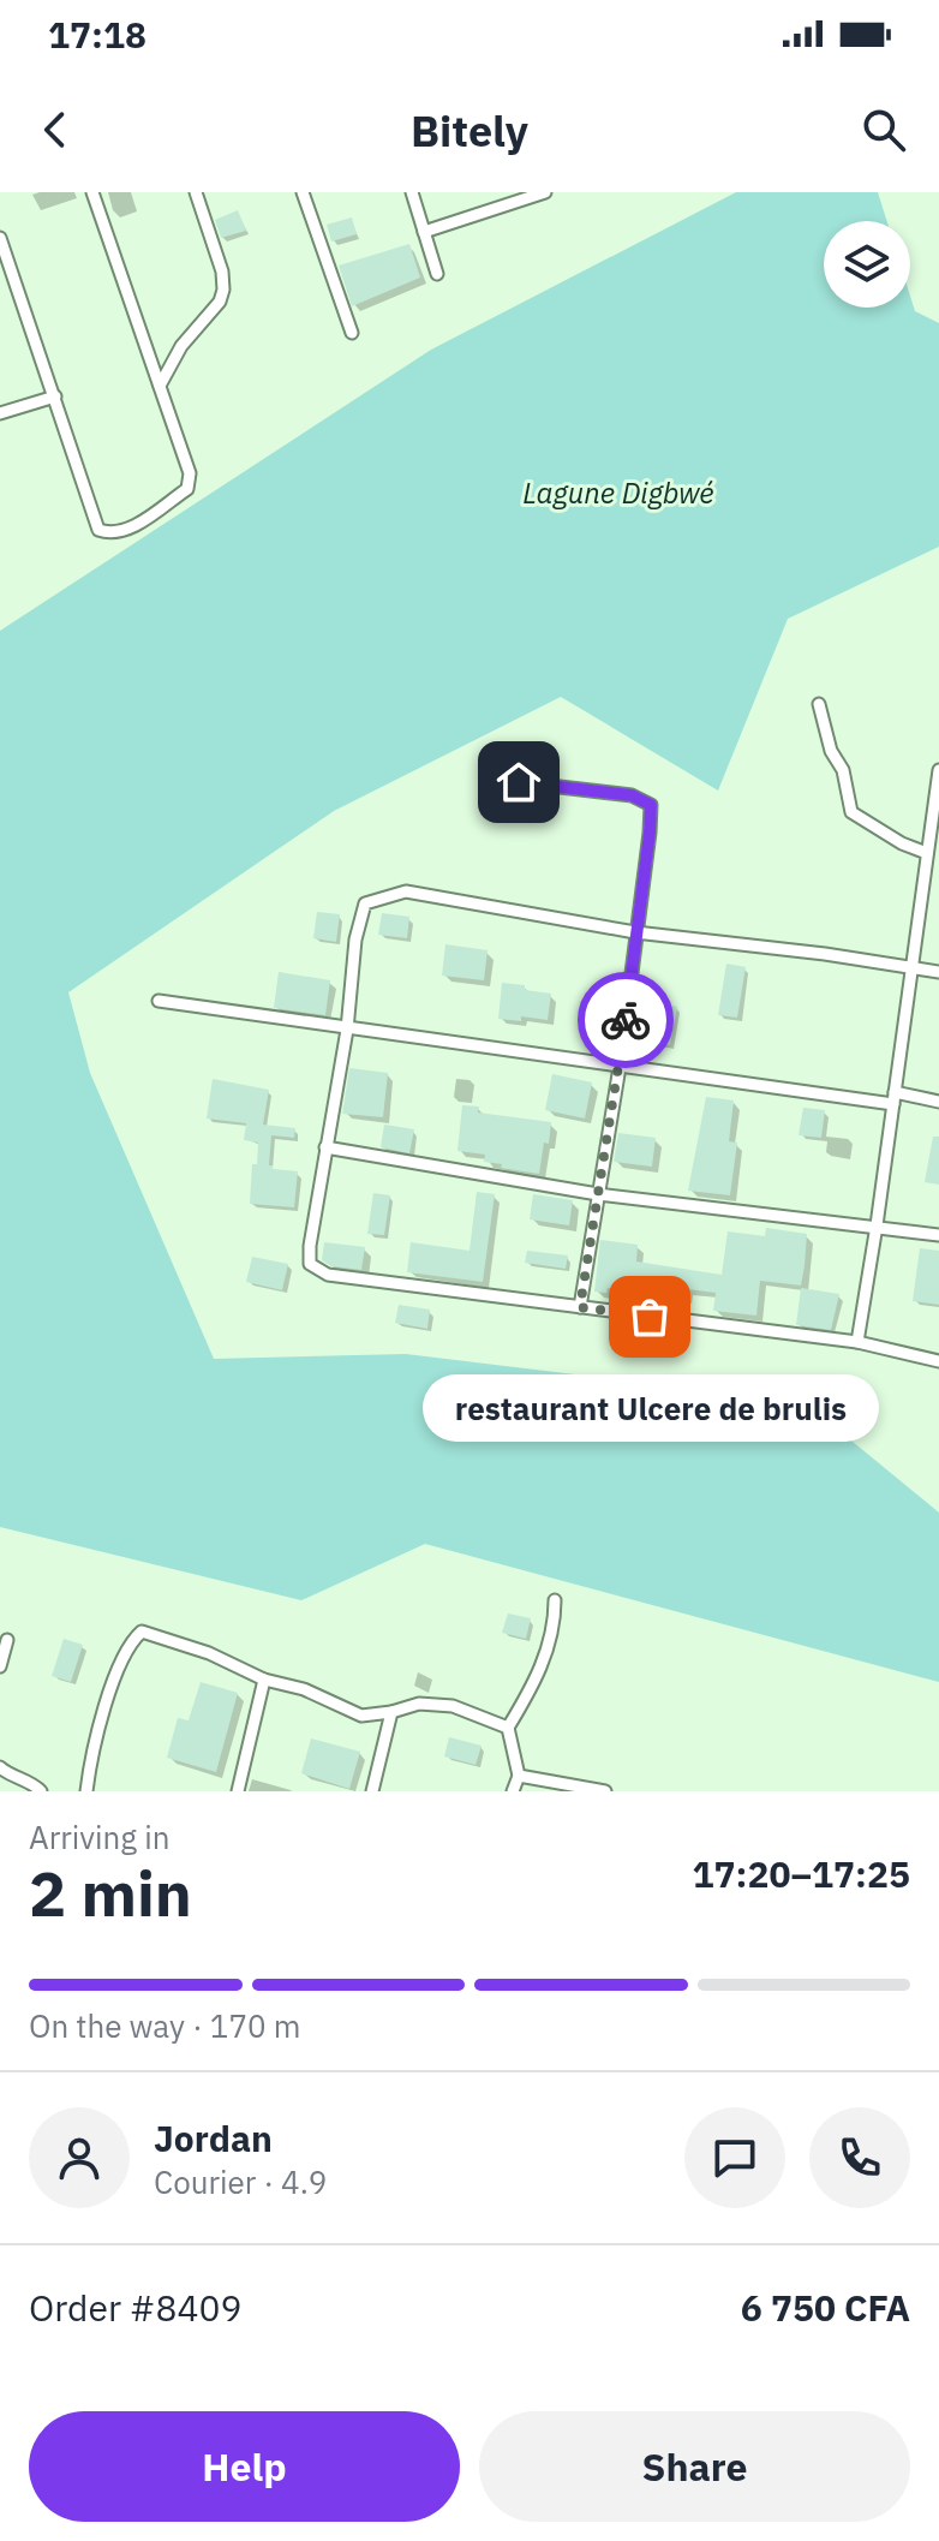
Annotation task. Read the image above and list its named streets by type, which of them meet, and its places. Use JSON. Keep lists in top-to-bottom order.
{
  "water": ["Lagune Digbwé"],
  "places": ["restaurant Ulcere de brulis"],
  "page": {
    "status": "17:18",
    "header": "Bitely",
    "bubble": "restaurant Ulcere de brulis",
    "heading": ["2 min", "Arriving in", "17:20–17:25"],
    "panel": [
      "Jordan",
      "Courier · 4.9",
      "Order #8409",
      "6 750 CFA"
    ],
    "bar": "On the way · 170 m",
    "buttons": ["Help", "Share"]
  }
}
